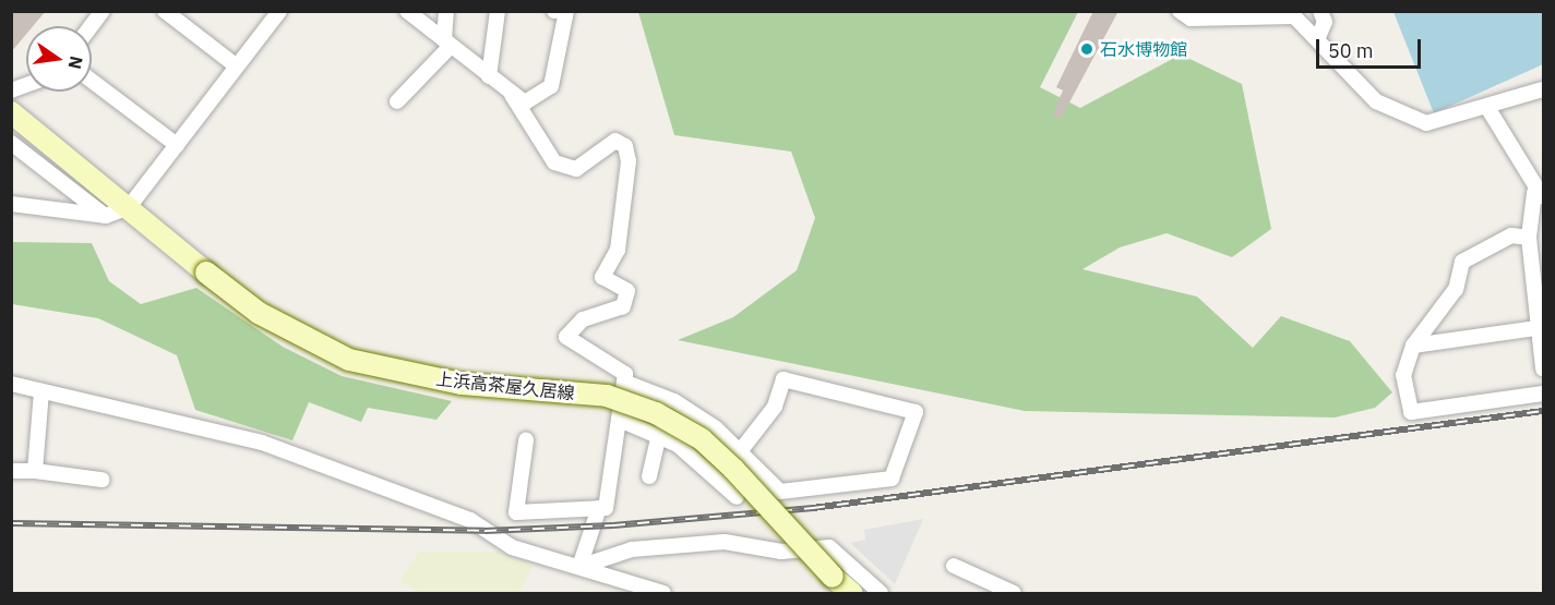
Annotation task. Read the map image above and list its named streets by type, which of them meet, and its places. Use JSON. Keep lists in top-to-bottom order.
{
  "streets": {
    "main road": ["上浜高茶屋久居線"]
  },
  "places": ["石水博物館"],
  "scale_bar": "50 m",
  "north": "right"
}
